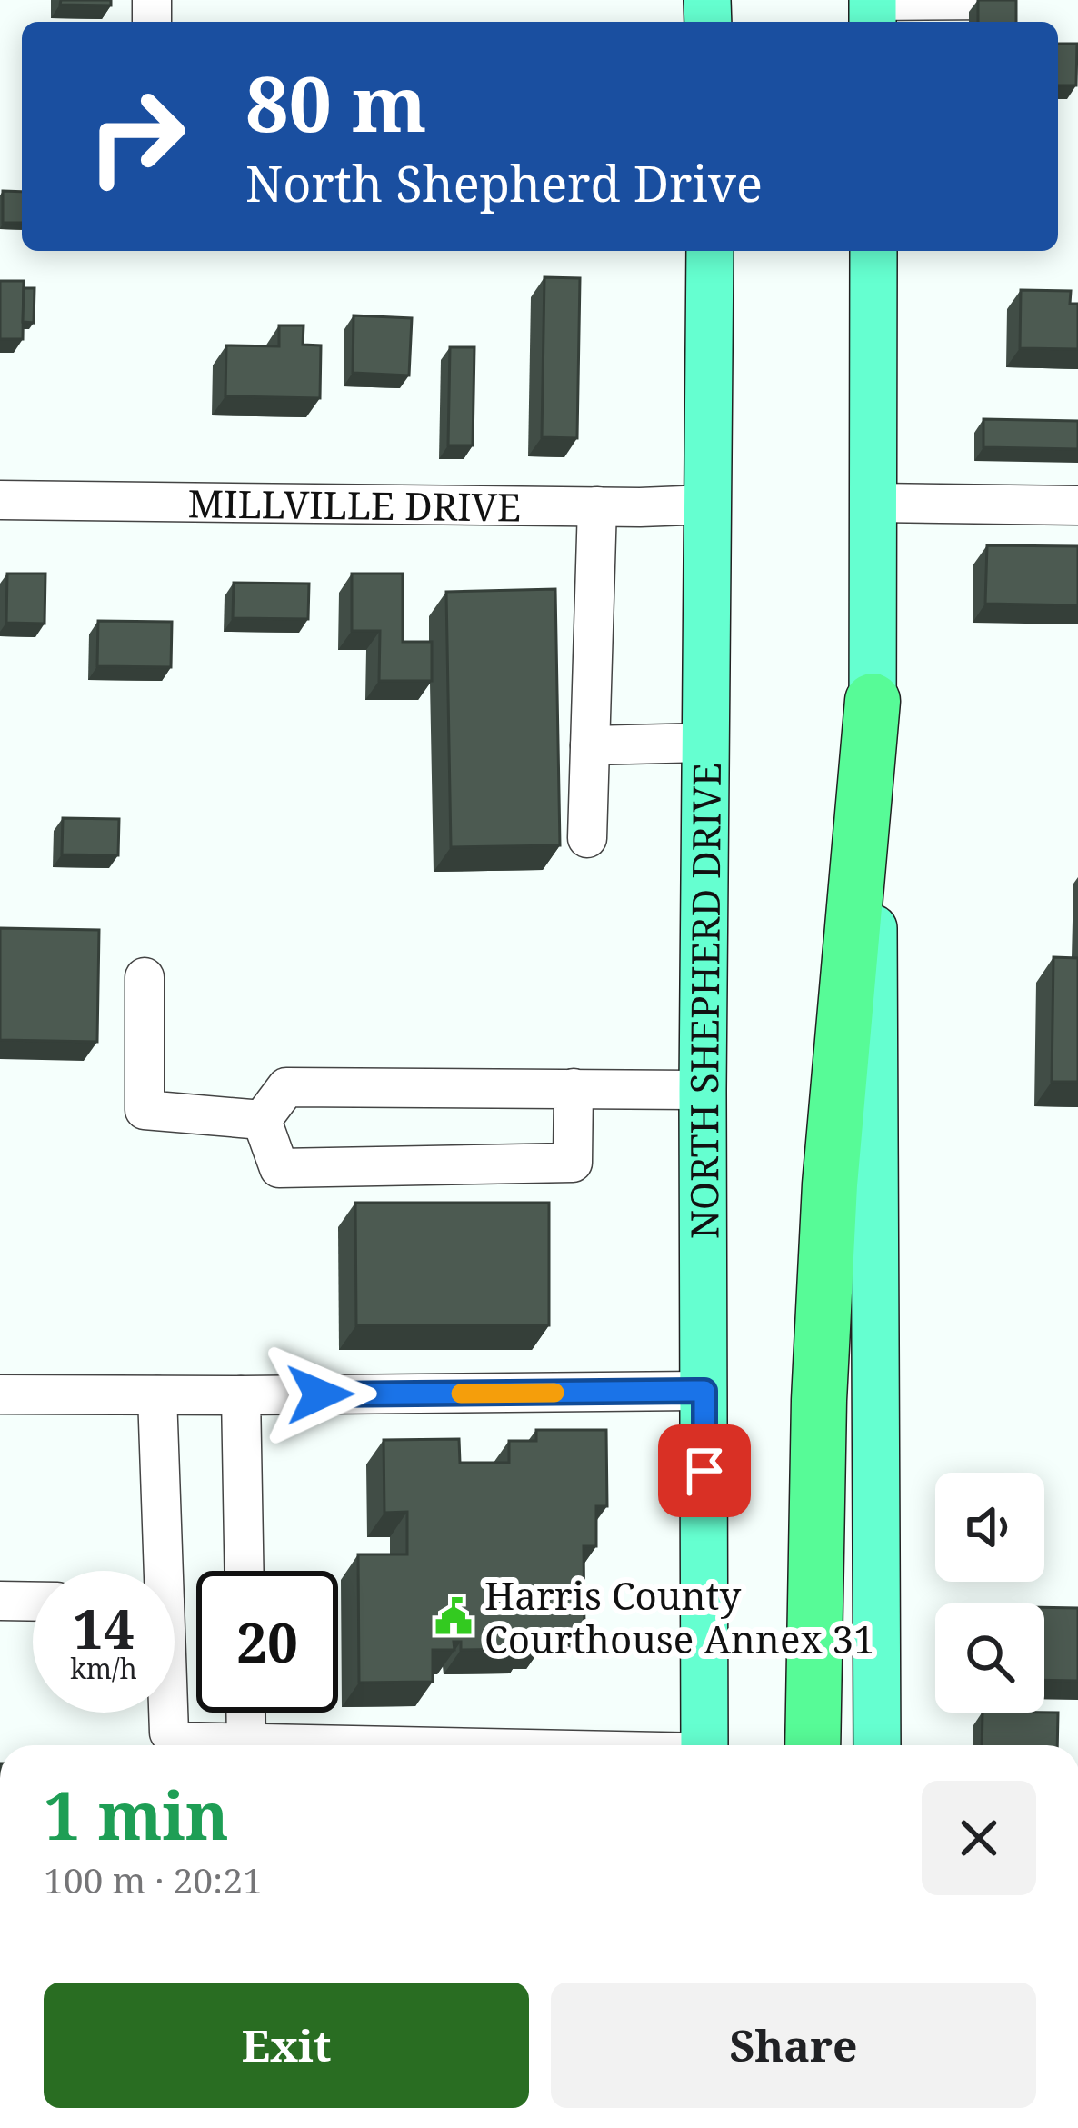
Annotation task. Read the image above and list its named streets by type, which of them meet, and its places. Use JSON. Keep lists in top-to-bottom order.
{
  "streets": {
    "main road": ["NORTH SHEPHERD DRIVE"],
    "street": ["MILLVILLE DRIVE"]
  },
  "crossings": [
    ["MILLVILLE DRIVE", "NORTH SHEPHERD DRIVE"]
  ],
  "places": {
    "public building": ["Harris County Courthouse Annex 31"]
  },
  "page": {
    "turn": ["80 m", "North Shepherd Drive"],
    "speed": "14 km/h",
    "limit": "20",
    "heading": ["1 min", "100 m · 20:21"],
    "buttons": ["Exit", "Share"]
  }
}
